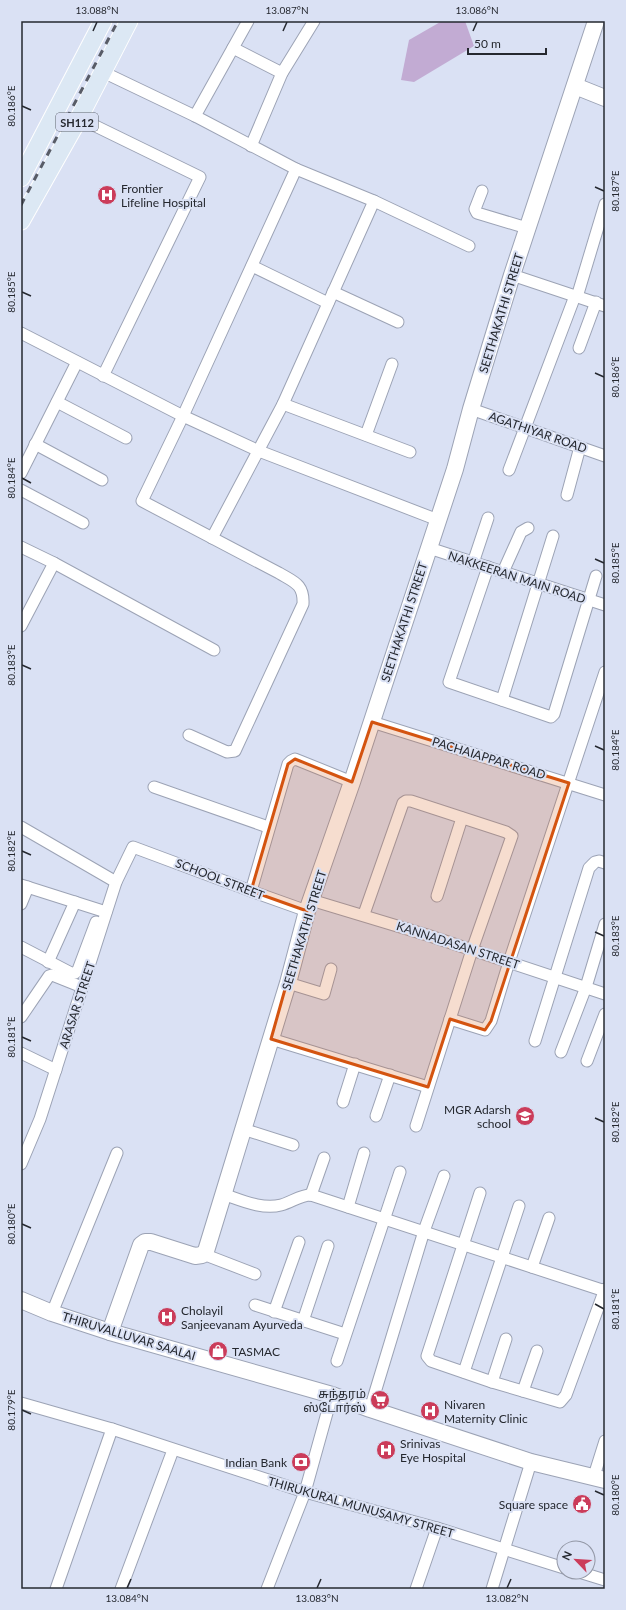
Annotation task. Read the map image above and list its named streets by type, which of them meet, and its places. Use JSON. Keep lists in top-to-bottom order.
{
  "streets": {
    "main road": ["SH112"],
    "street": [
      "SEETHAKATHI STREET",
      "AGATHIYAR ROAD",
      "NAKKEERAN MAIN ROAD",
      "PACHAIAPPAR ROAD",
      "SCHOOL STREET",
      "KANNADASAN STREET",
      "ARASAR STREET",
      "THIRUVALLUVAR SAALAI",
      "THIRUKURAL MUNUSAMY STREET"
    ]
  },
  "crossings": [
    ["SEETHAKATHI STREET", "AGATHIYAR ROAD"],
    ["SEETHAKATHI STREET", "NAKKEERAN MAIN ROAD"],
    ["SEETHAKATHI STREET", "PACHAIAPPAR ROAD"],
    ["SEETHAKATHI STREET", "SCHOOL STREET"],
    ["SEETHAKATHI STREET", "KANNADASAN STREET"],
    ["SCHOOL STREET", "KANNADASAN STREET"],
    ["SCHOOL STREET", "ARASAR STREET"]
  ],
  "places": {
    "hospital": [
      "Frontier Lifeline Hospital",
      "Cholayil Sanjeevanam Ayurveda",
      "Nivaren Maternity Clinic",
      "Srinivas Eye Hospital"
    ],
    "school or university": ["MGR Adarsh school"],
    "shop": ["TASMAC"],
    "supermarket": ["சுந்தரம் ஸ்டோர்ஸ்"],
    "bank": ["Indian Bank"],
    "public building": ["Square space"]
  },
  "scale_bar": "50 m",
  "north": "top left",
  "coordinates": [
    "13.088°N",
    "13.087°N",
    "13.086°N",
    "80.186°E",
    "80.187°E",
    "80.185°E",
    "80.184°E",
    "80.183°E",
    "80.182°E",
    "80.181°E",
    "80.180°E",
    "80.179°E",
    "13.084°N",
    "13.083°N",
    "13.082°N"
  ]
}
